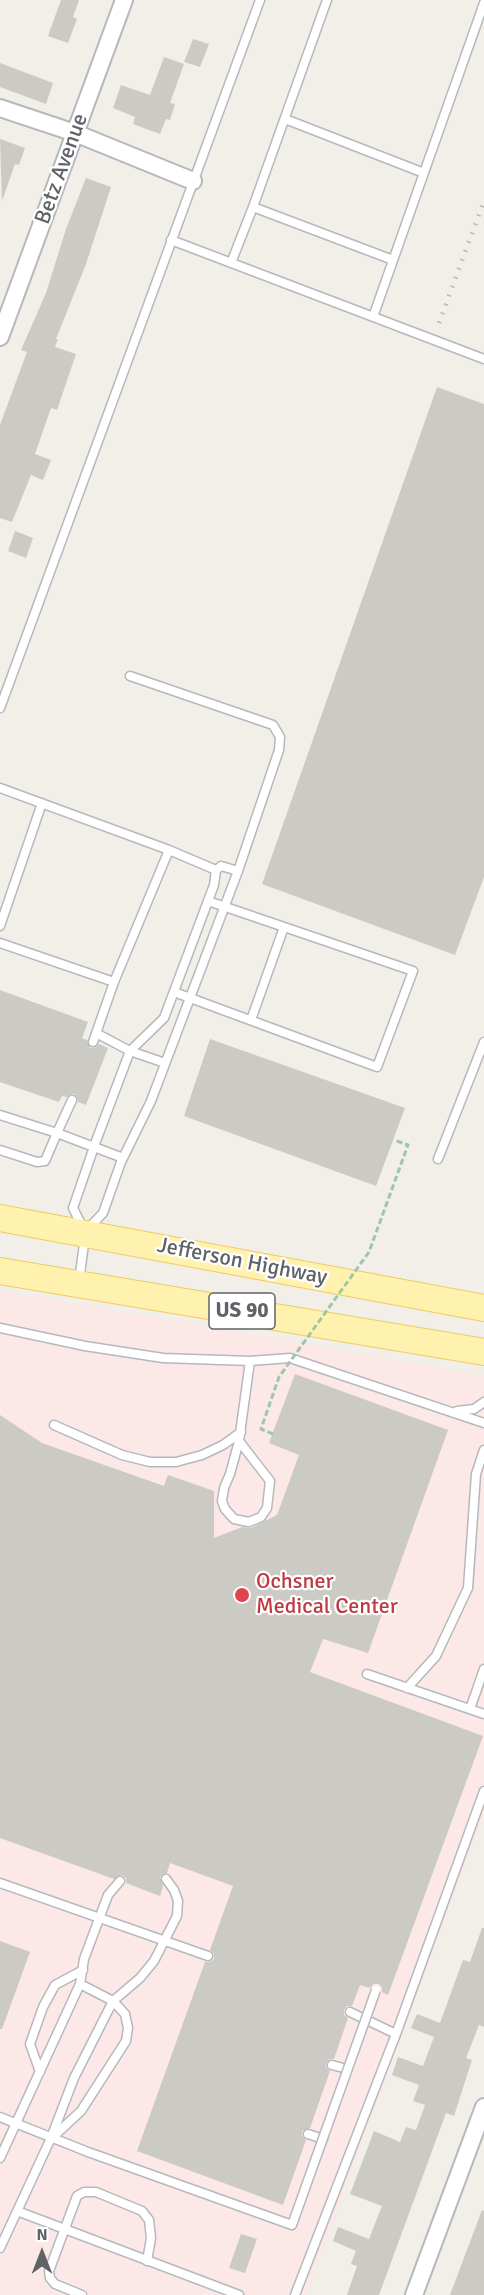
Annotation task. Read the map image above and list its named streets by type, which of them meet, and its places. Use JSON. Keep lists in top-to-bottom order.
{
  "streets": {
    "main road": ["Jefferson Highway", "US 90"],
    "street": ["Betz Avenue"]
  },
  "places": ["Ochsner Medical Center"],
  "north": "top"
}
